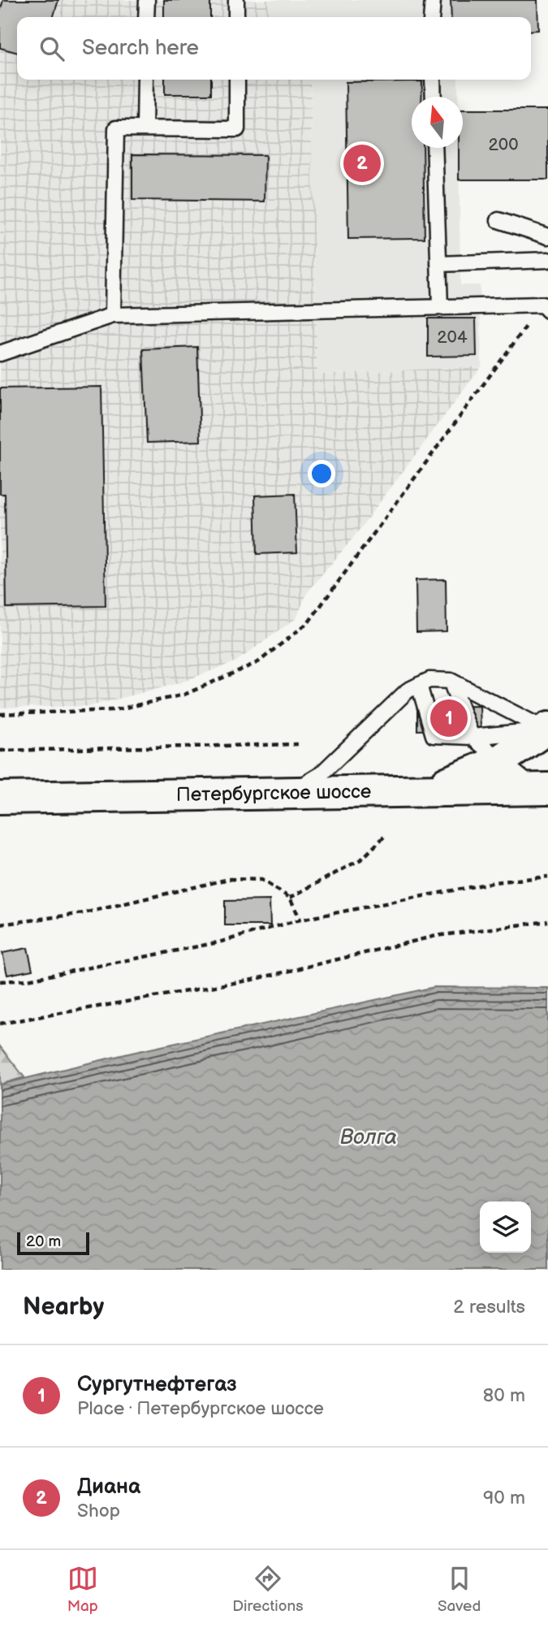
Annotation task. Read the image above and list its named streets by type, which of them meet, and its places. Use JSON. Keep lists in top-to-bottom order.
{
  "streets": {
    "main road": ["Петербургское шоссе"]
  },
  "water": ["Волга"],
  "house_numbers": ["200", "204"],
  "scale_bar": "20 m",
  "north": "top",
  "page": {
    "search": "Search here",
    "pins": ["2", "1"],
    "scale": "20 m",
    "heading": ["Nearby", "2 results"],
    "list": [
      {
        "mark": "1",
        "name": "Сургутнефтегаз",
        "note": "Place · Петербургское шоссе",
        "value": "80 m"
      },
      {
        "mark": "2",
        "name": "Диана",
        "note": "Shop",
        "value": "90 m"
      }
    ],
    "nav": ["Map", "Directions", "Saved"]
  }
}
